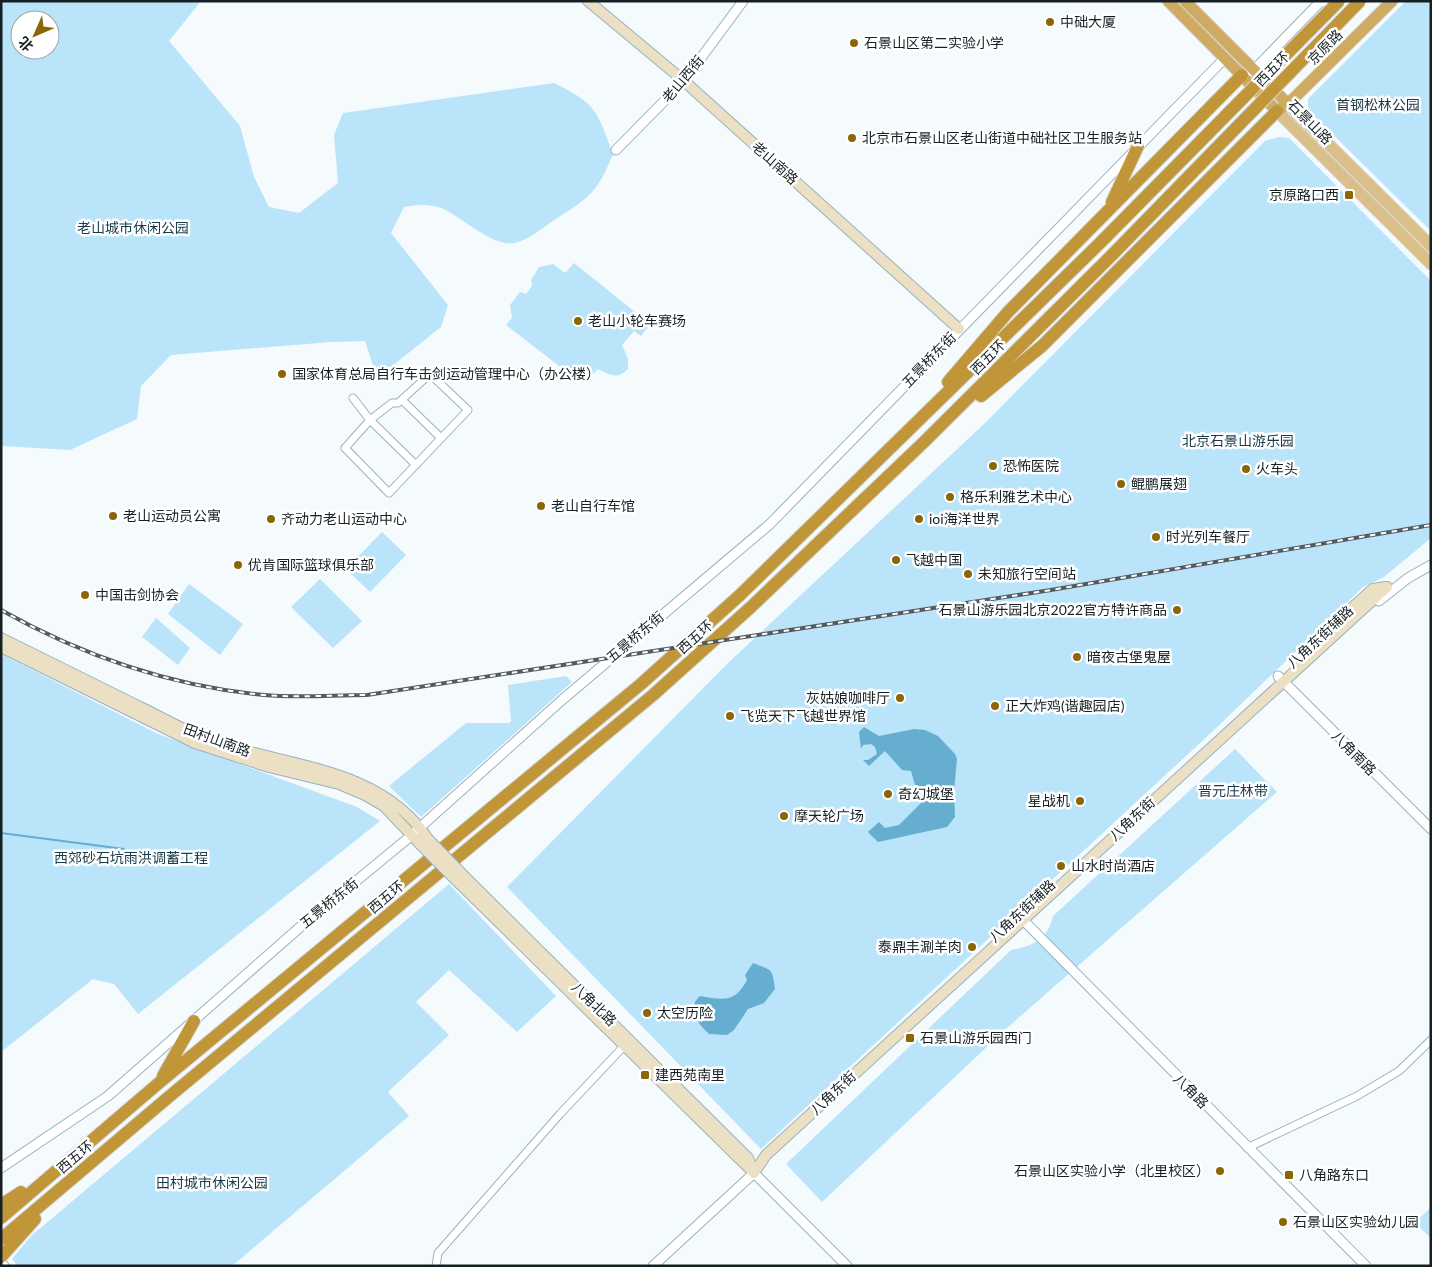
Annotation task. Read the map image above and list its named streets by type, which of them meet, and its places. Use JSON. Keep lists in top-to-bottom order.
{
  "streets": {
    "highway": ["京原路", "西五环", "石景山路"],
    "main road": [
      "老山南路",
      "田村山南路",
      "八角东街",
      "八角北路"
    ],
    "street": [
      "老山西街",
      "五景桥东街",
      "八角南路",
      "八角路"
    ]
  },
  "crossings": [
    ["京原路", "石景山路"],
    ["老山西街", "老山南路"],
    ["石景山路", "五景桥东街"],
    ["老山南路", "五景桥东街"],
    ["五景桥东街", "田村山南路"],
    ["田村山南路", "八角北路"],
    ["八角南路", "八角东街"],
    ["八角东街", "八角北路"],
    ["八角东街", "八角路"]
  ],
  "parks": [
    "首钢松林公园",
    "老山城市休闲公园",
    "北京石景山游乐园",
    "晋元庄林带",
    "西郊砂石坑雨洪调蓄工程",
    "田村城市休闲公园"
  ],
  "places": {
    "other": [
      "中础大厦",
      "石景山区第二实验小学",
      "北京市石景山区老山街道中础社区卫生服务站",
      "老山小轮车赛场",
      "国家体育总局自行车击剑运动管理中心（办公楼）",
      "恐怖医院",
      "火车头",
      "鲲鹏展翅",
      "格乐利雅艺术中心",
      "老山自行车馆",
      "老山运动员公寓",
      "齐动力老山运动中心",
      "ioi海洋世界",
      "时光列车餐厅",
      "飞越中国",
      "优肯国际篮球俱乐部",
      "未知旅行空间站",
      "中国击剑协会",
      "石景山游乐园北京2022官方特许商品",
      "暗夜古堡鬼屋",
      "灰姑娘咖啡厅",
      "正大炸鸡(谐趣园店)",
      "飞览天下飞越世界馆",
      "奇幻城堡",
      "星战机",
      "摩天轮广场",
      "山水时尚酒店",
      "泰鼎丰涮羊肉",
      "太空历险",
      "石景山区实验小学（北里校区）",
      "石景山区实验幼儿园"
    ],
    "transit": [
      "京原路口西",
      "石景山游乐园西门",
      "建西苑南里",
      "八角路东口"
    ]
  },
  "north": "bottom left"
}
